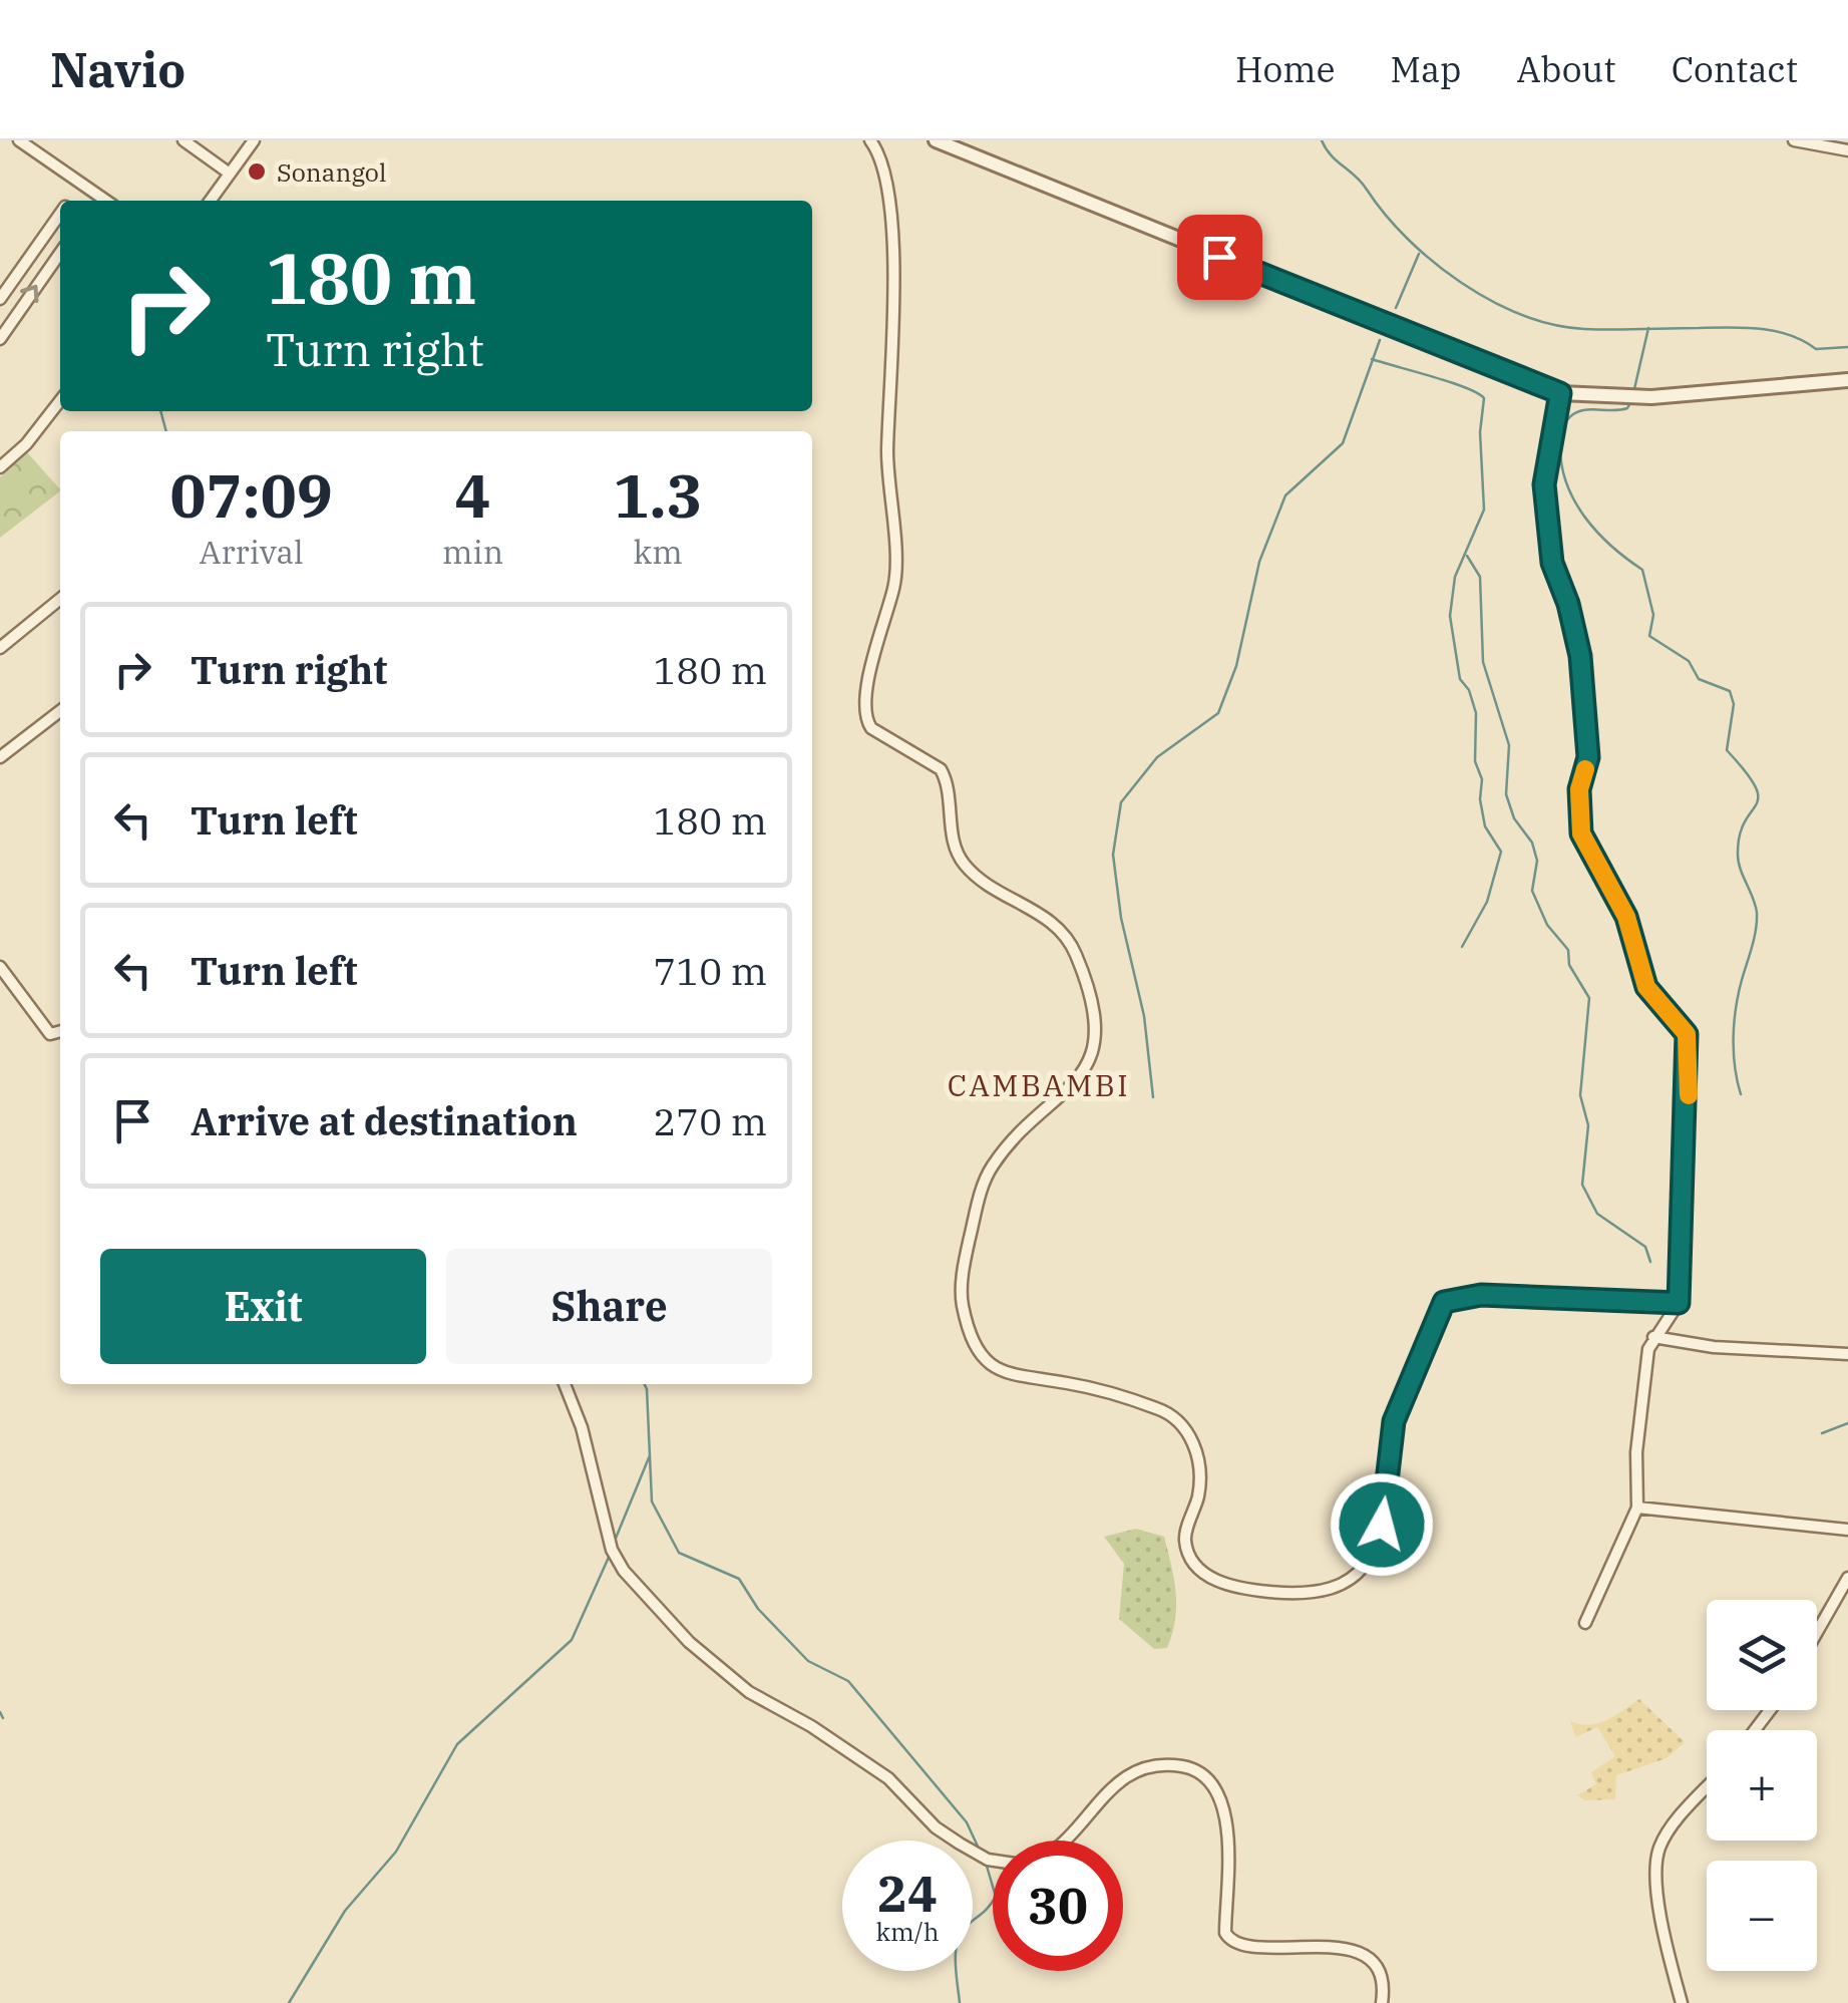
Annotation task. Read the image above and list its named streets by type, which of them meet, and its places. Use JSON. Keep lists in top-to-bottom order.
{
  "districts": ["CAMBAMBI"],
  "places": ["Sonangol"],
  "page": {
    "header": "Navio",
    "nav": [
      "Home",
      "Map",
      "About",
      "Contact"
    ],
    "turn": ["180 m", "Turn right"],
    "eta": [
      "07:09",
      "Arrival",
      "4",
      "min",
      "1.3",
      "km"
    ],
    "list": [
      {
        "name": "Turn right",
        "value": "180 m"
      },
      {
        "name": "Turn left",
        "value": "180 m"
      },
      {
        "name": "Turn left",
        "value": "710 m"
      },
      {
        "name": "Arrive at destination",
        "value": "270 m"
      }
    ],
    "buttons": ["Exit", "Share"],
    "map_buttons": ["+", "−"],
    "speed": "24 km/h",
    "limit": "30"
  }
}
